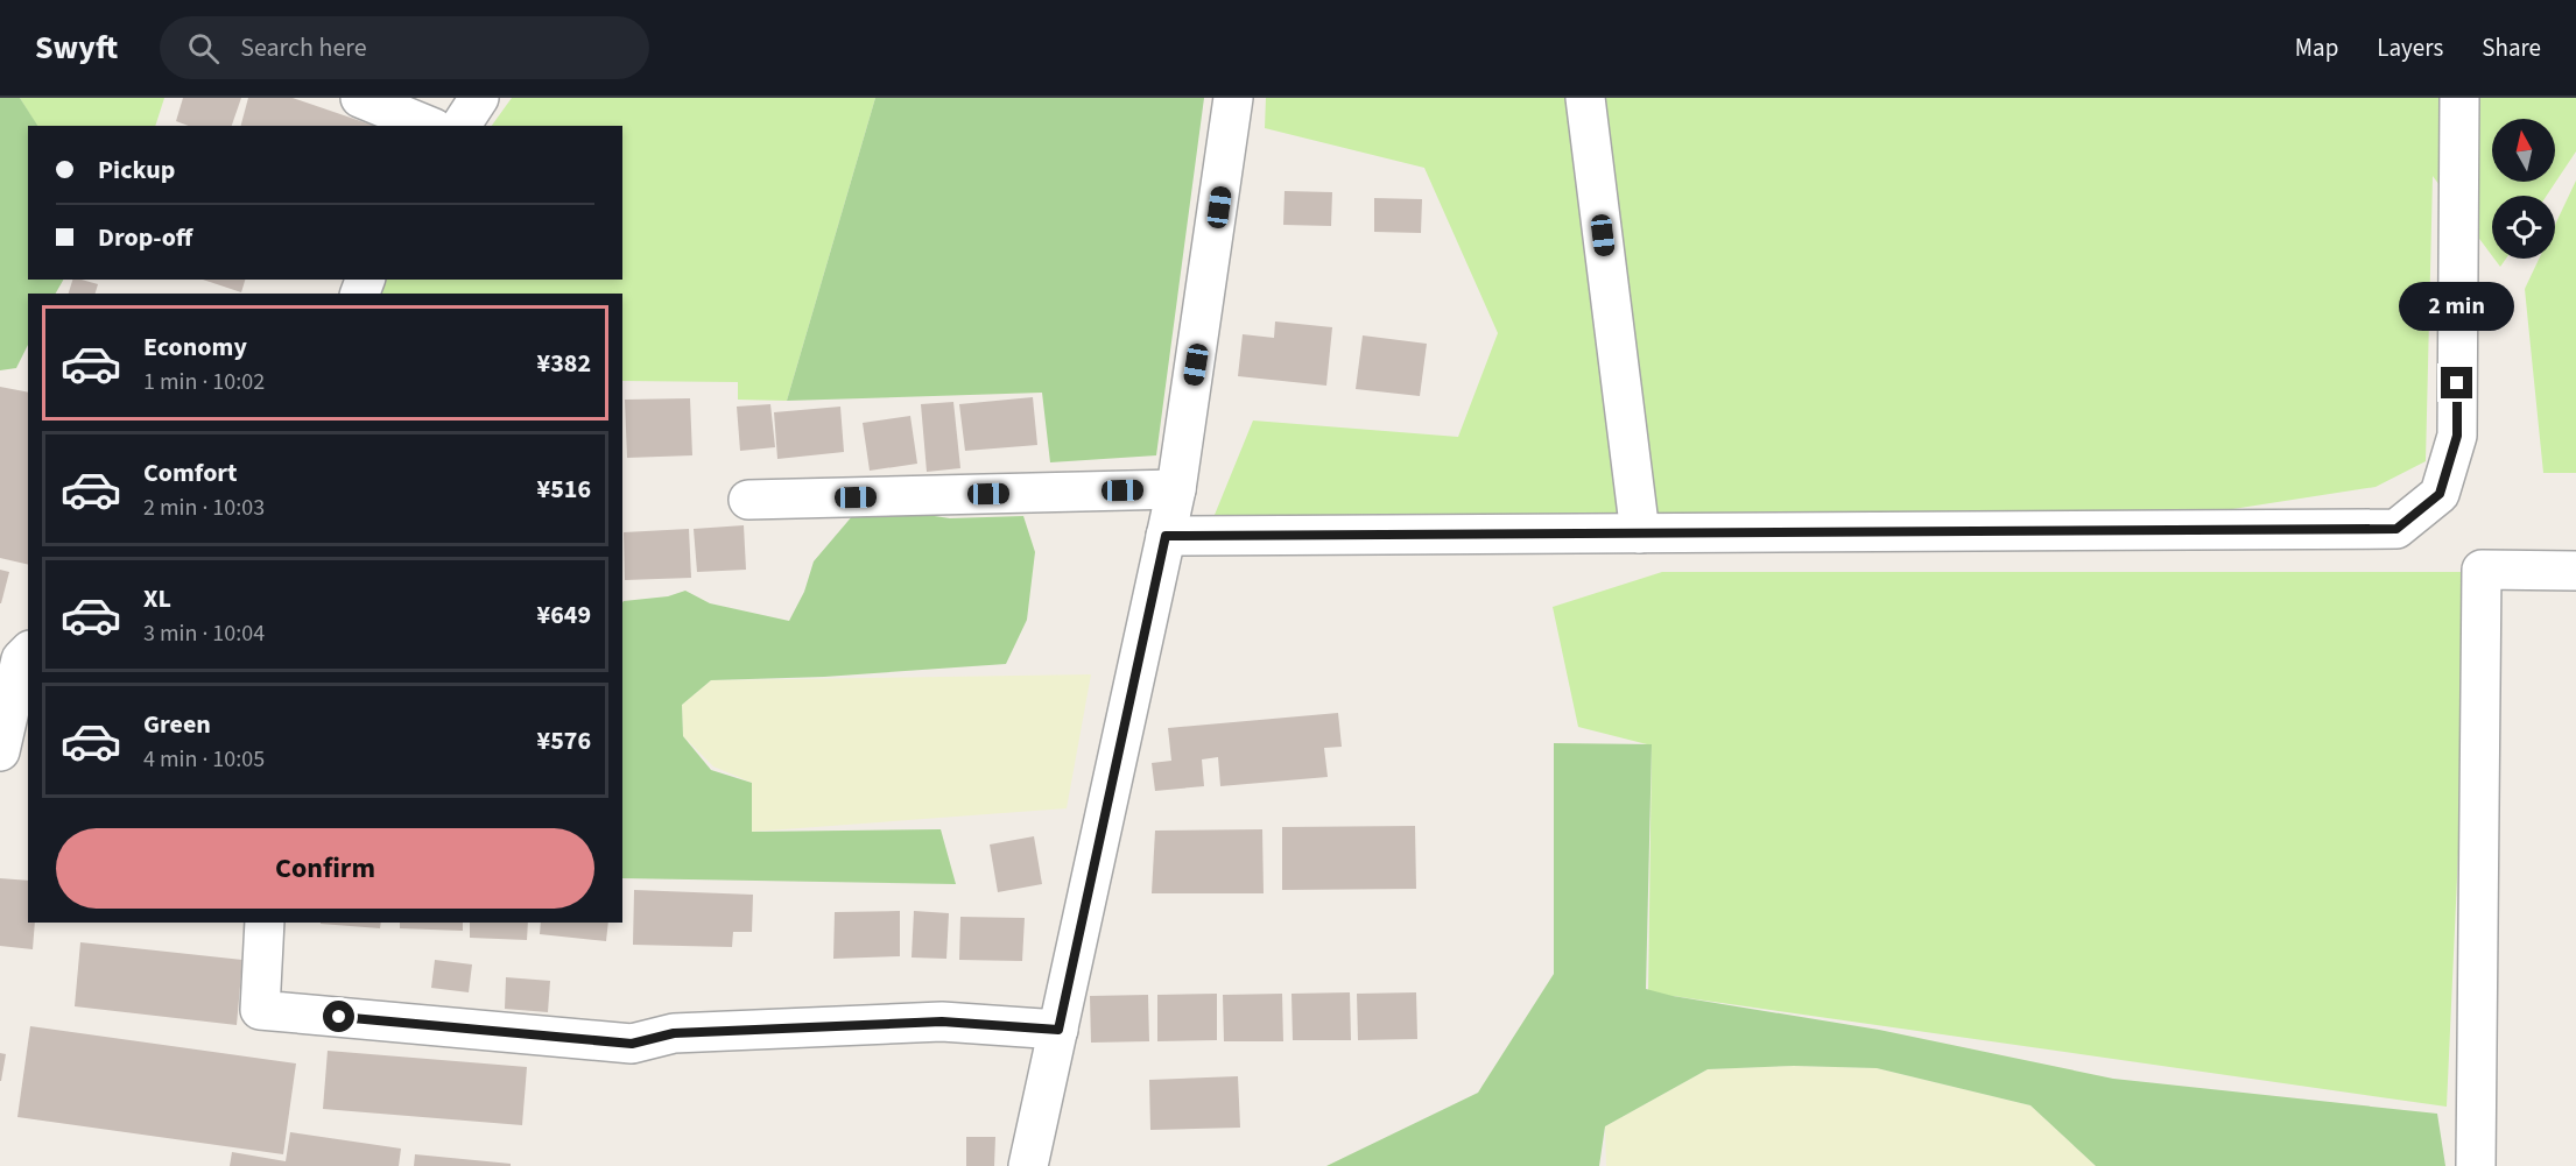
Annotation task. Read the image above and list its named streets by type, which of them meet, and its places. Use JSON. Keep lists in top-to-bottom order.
{
  "north": "top",
  "page": {
    "header": "Swyft",
    "search": "Search here",
    "nav": ["Map", "Layers", "Share"],
    "banner": ["Pickup", "Drop-off"],
    "bubble": "2 min",
    "list": [
      {
        "name": "Economy",
        "note": "1 min · 10:02",
        "value": "¥382"
      },
      {
        "name": "Comfort",
        "note": "2 min · 10:03",
        "value": "¥516"
      },
      {
        "name": "XL",
        "note": "3 min · 10:04",
        "value": "¥649"
      },
      {
        "name": "Green",
        "note": "4 min · 10:05",
        "value": "¥576"
      }
    ],
    "buttons": "Confirm"
  }
}
